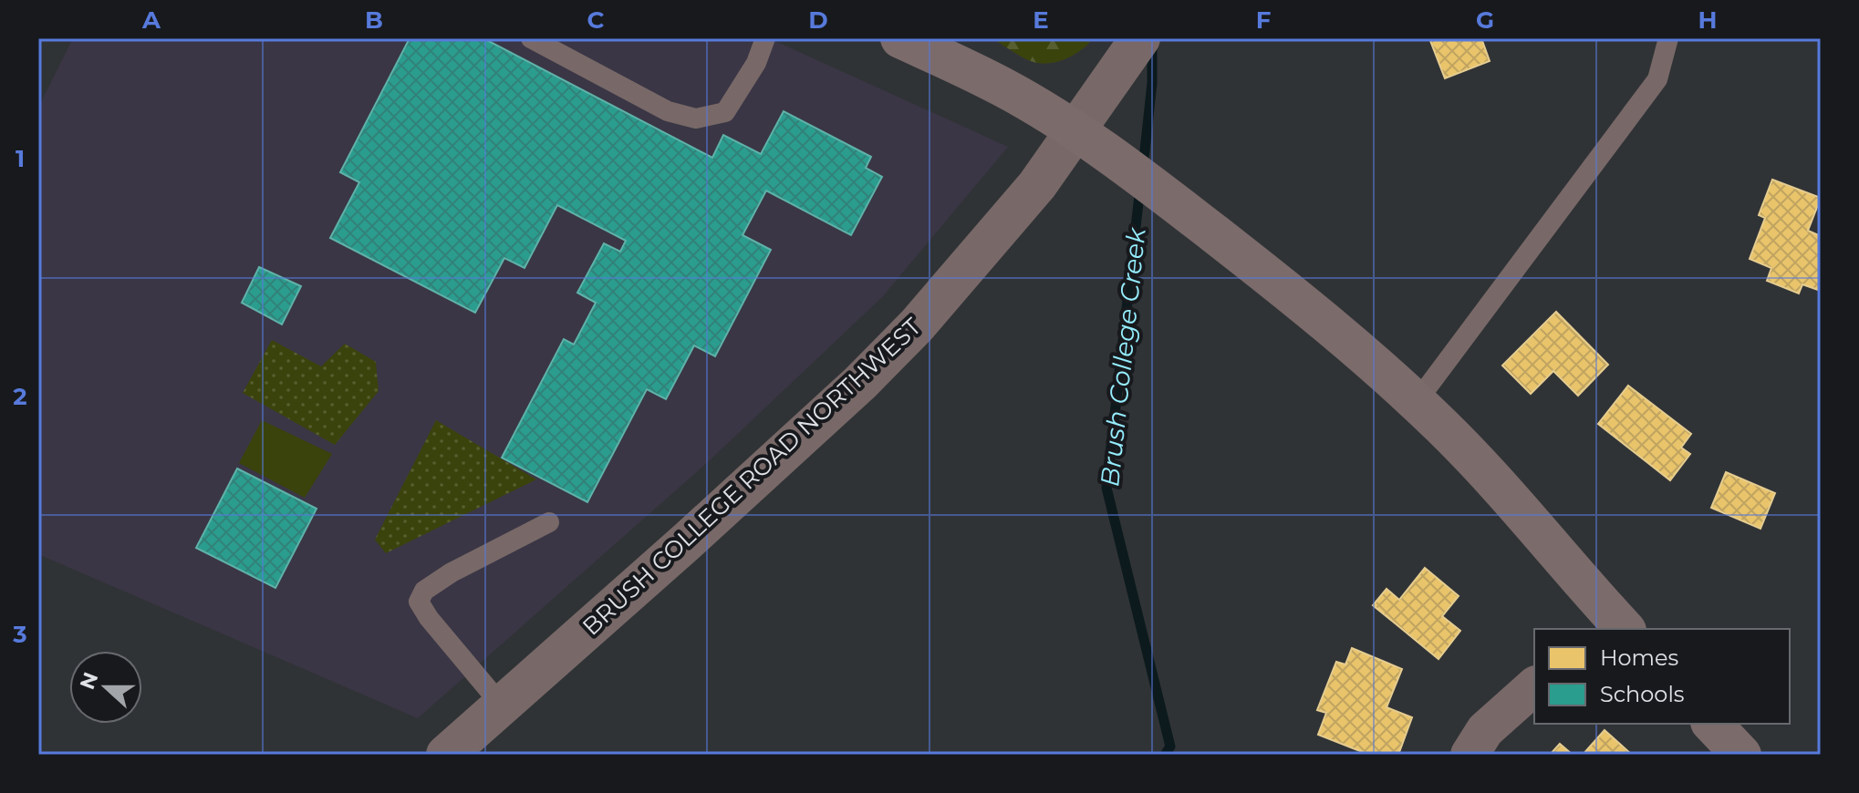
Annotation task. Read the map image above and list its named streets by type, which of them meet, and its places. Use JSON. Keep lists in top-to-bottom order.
{
  "streets": {
    "street": ["BRUSH COLLEGE ROAD NORTHWEST"]
  },
  "water": ["Brush College Creek"],
  "legend": ["Homes", "Schools"],
  "north": "left",
  "grid": {
    "columns": [
      "A",
      "B",
      "C",
      "D",
      "E",
      "F",
      "G",
      "H"
    ],
    "rows": ["1", "2", "3"]
  }
}
